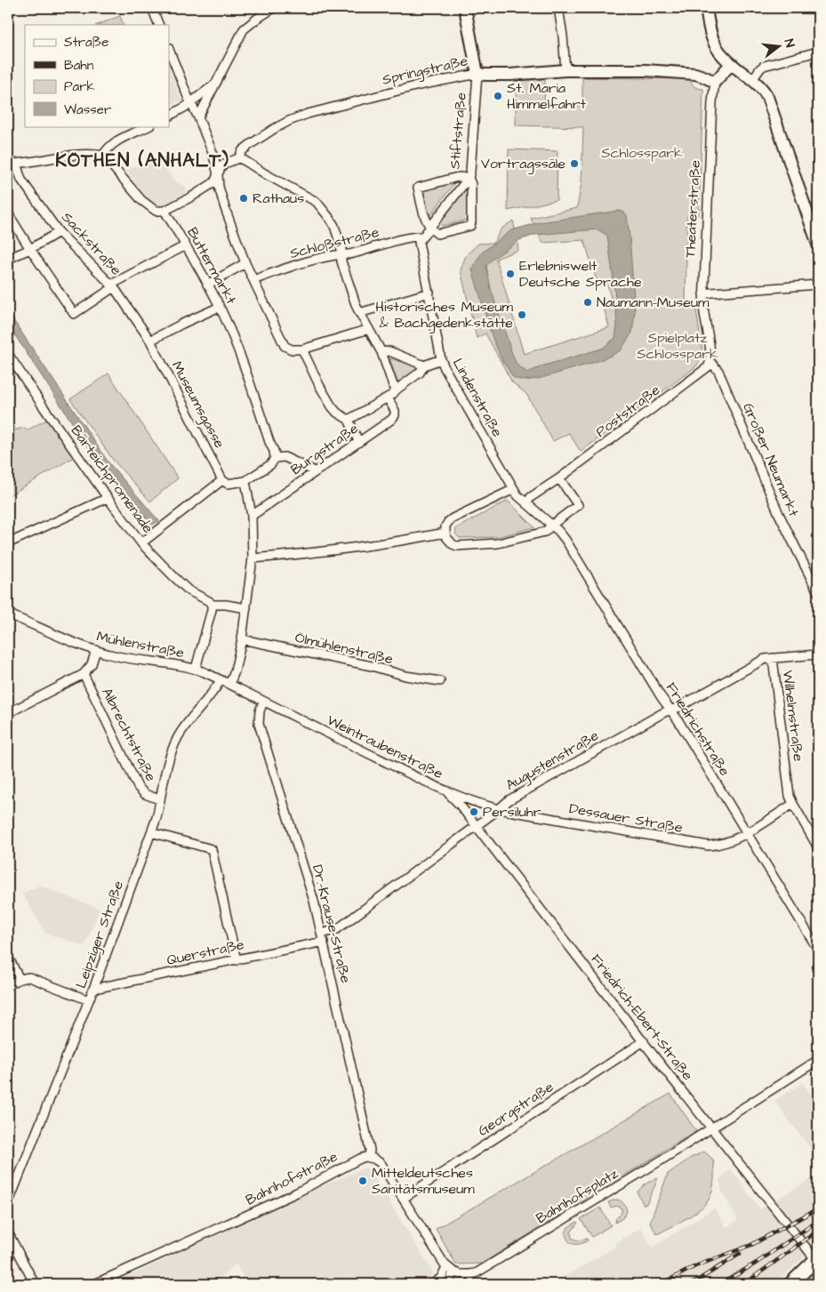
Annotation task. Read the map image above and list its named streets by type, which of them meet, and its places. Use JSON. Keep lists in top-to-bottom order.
{
  "streets": {
    "main road": ["Springstraße", "Stiftstraße"],
    "street": [
      "Theaterstraße",
      "Schloßstraße",
      "Sackstraße",
      "Buttermarkt",
      "Lindenstraße",
      "Museumsgasse",
      "Poststraße",
      "Burgstraße",
      "Großer Neumarkt",
      "Bärteichpromenade",
      "Mühlenstraße",
      "Ölmühlenstraße",
      "Wilhelmstraße",
      "Friedrichstraße",
      "Albrechtstraße",
      "Weintraubenstraße",
      "Augustenstraße",
      "Dessauer Straße",
      "Dr.-Krause-Straße",
      "Leipziger Straße",
      "Querstraße",
      "Friedrich-Ebert-Straße",
      "Georgstraße",
      "Bahnhofstraße",
      "Bahnhofsplatz"
    ]
  },
  "crossings": [
    ["Springstraße", "Stiftstraße"],
    ["Springstraße", "Theaterstraße"],
    ["Springstraße", "Buttermarkt"],
    ["Theaterstraße", "Poststraße"],
    ["Theaterstraße", "Großer Neumarkt"],
    ["Schloßstraße", "Lindenstraße"],
    ["Sackstraße", "Museumsgasse"],
    ["Lindenstraße", "Poststraße"],
    ["Lindenstraße", "Friedrichstraße"],
    ["Poststraße", "Großer Neumarkt"],
    ["Mühlenstraße", "Weintraubenstraße"],
    ["Mühlenstraße", "Leipziger Straße"],
    ["Wilhelmstraße", "Augustenstraße"],
    ["Wilhelmstraße", "Dessauer Straße"],
    ["Friedrichstraße", "Augustenstraße"],
    ["Friedrichstraße", "Dessauer Straße"],
    ["Albrechtstraße", "Leipziger Straße"],
    ["Weintraubenstraße", "Augustenstraße"],
    ["Weintraubenstraße", "Dessauer Straße"],
    ["Weintraubenstraße", "Dr.-Krause-Straße"],
    ["Weintraubenstraße", "Friedrich-Ebert-Straße"],
    ["Augustenstraße", "Dessauer Straße"],
    ["Augustenstraße", "Dr.-Krause-Straße"],
    ["Augustenstraße", "Querstraße"],
    ["Augustenstraße", "Friedrich-Ebert-Straße"],
    ["Dr.-Krause-Straße", "Querstraße"],
    ["Dr.-Krause-Straße", "Bahnhofstraße"],
    ["Leipziger Straße", "Querstraße"],
    ["Friedrich-Ebert-Straße", "Georgstraße"],
    ["Friedrich-Ebert-Straße", "Bahnhofsplatz"]
  ],
  "districts": ["KÖTHEN (ANHALT)"],
  "parks": ["Schlosspark", "Spielplatz Schlosspark"],
  "places": [
    "St. Maria Himmelfahrt",
    "Vortragssäle",
    "Rathaus",
    "Erlebniswelt Deutsche Sprache",
    "Naumann-Museum",
    "Historisches Museum & Bachgedenkstätte",
    "Persiluhr",
    "Mitteldeutsches Sanitätsmuseum"
  ],
  "legend": [
    "Straße",
    "Bahn",
    "Park",
    "Wasser"
  ],
  "north": "right"
}
